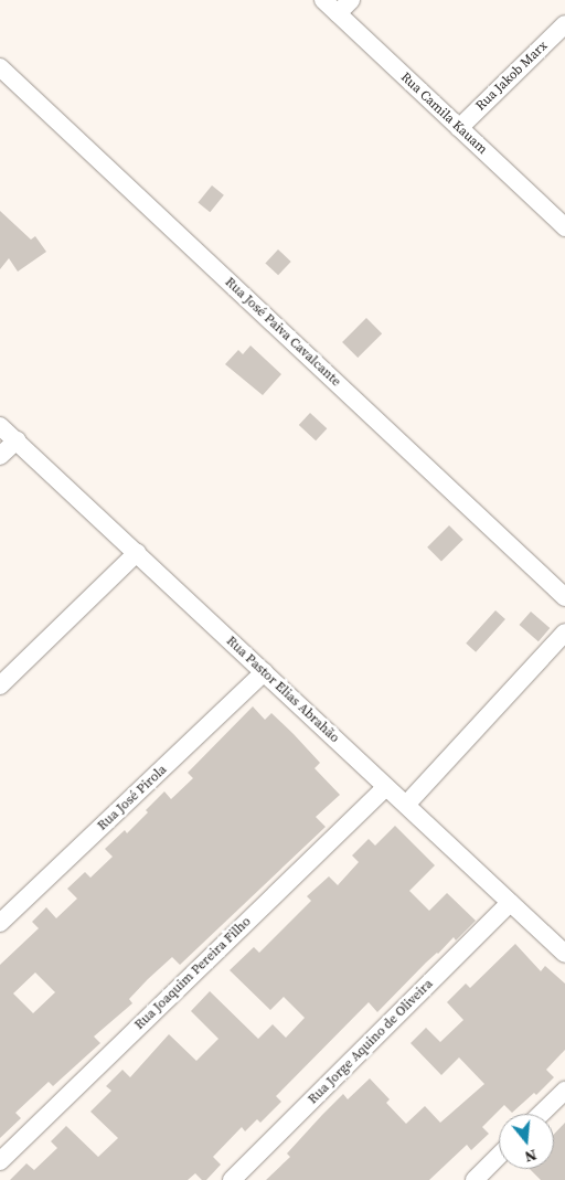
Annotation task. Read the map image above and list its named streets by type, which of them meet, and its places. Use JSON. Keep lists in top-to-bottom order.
{
  "streets": {
    "street": [
      "Rua Jakob Marx",
      "Rua Camila Kauam",
      "Rua José Paiva Cavalcante",
      "Rua Pastor Elias Abrahão",
      "Rua José Pirola",
      "Rua Joaquim Pereira Filho",
      "Rua Jorge Aquino de Oliveira"
    ]
  },
  "crossings": [
    ["Rua Jakob Marx", "Rua Camila Kauam"],
    ["Rua Pastor Elias Abrahão", "Rua José Pirola"],
    ["Rua Pastor Elias Abrahão", "Rua Joaquim Pereira Filho"],
    ["Rua Pastor Elias Abrahão", "Rua Jorge Aquino de Oliveira"]
  ],
  "north": "bottom"
}
